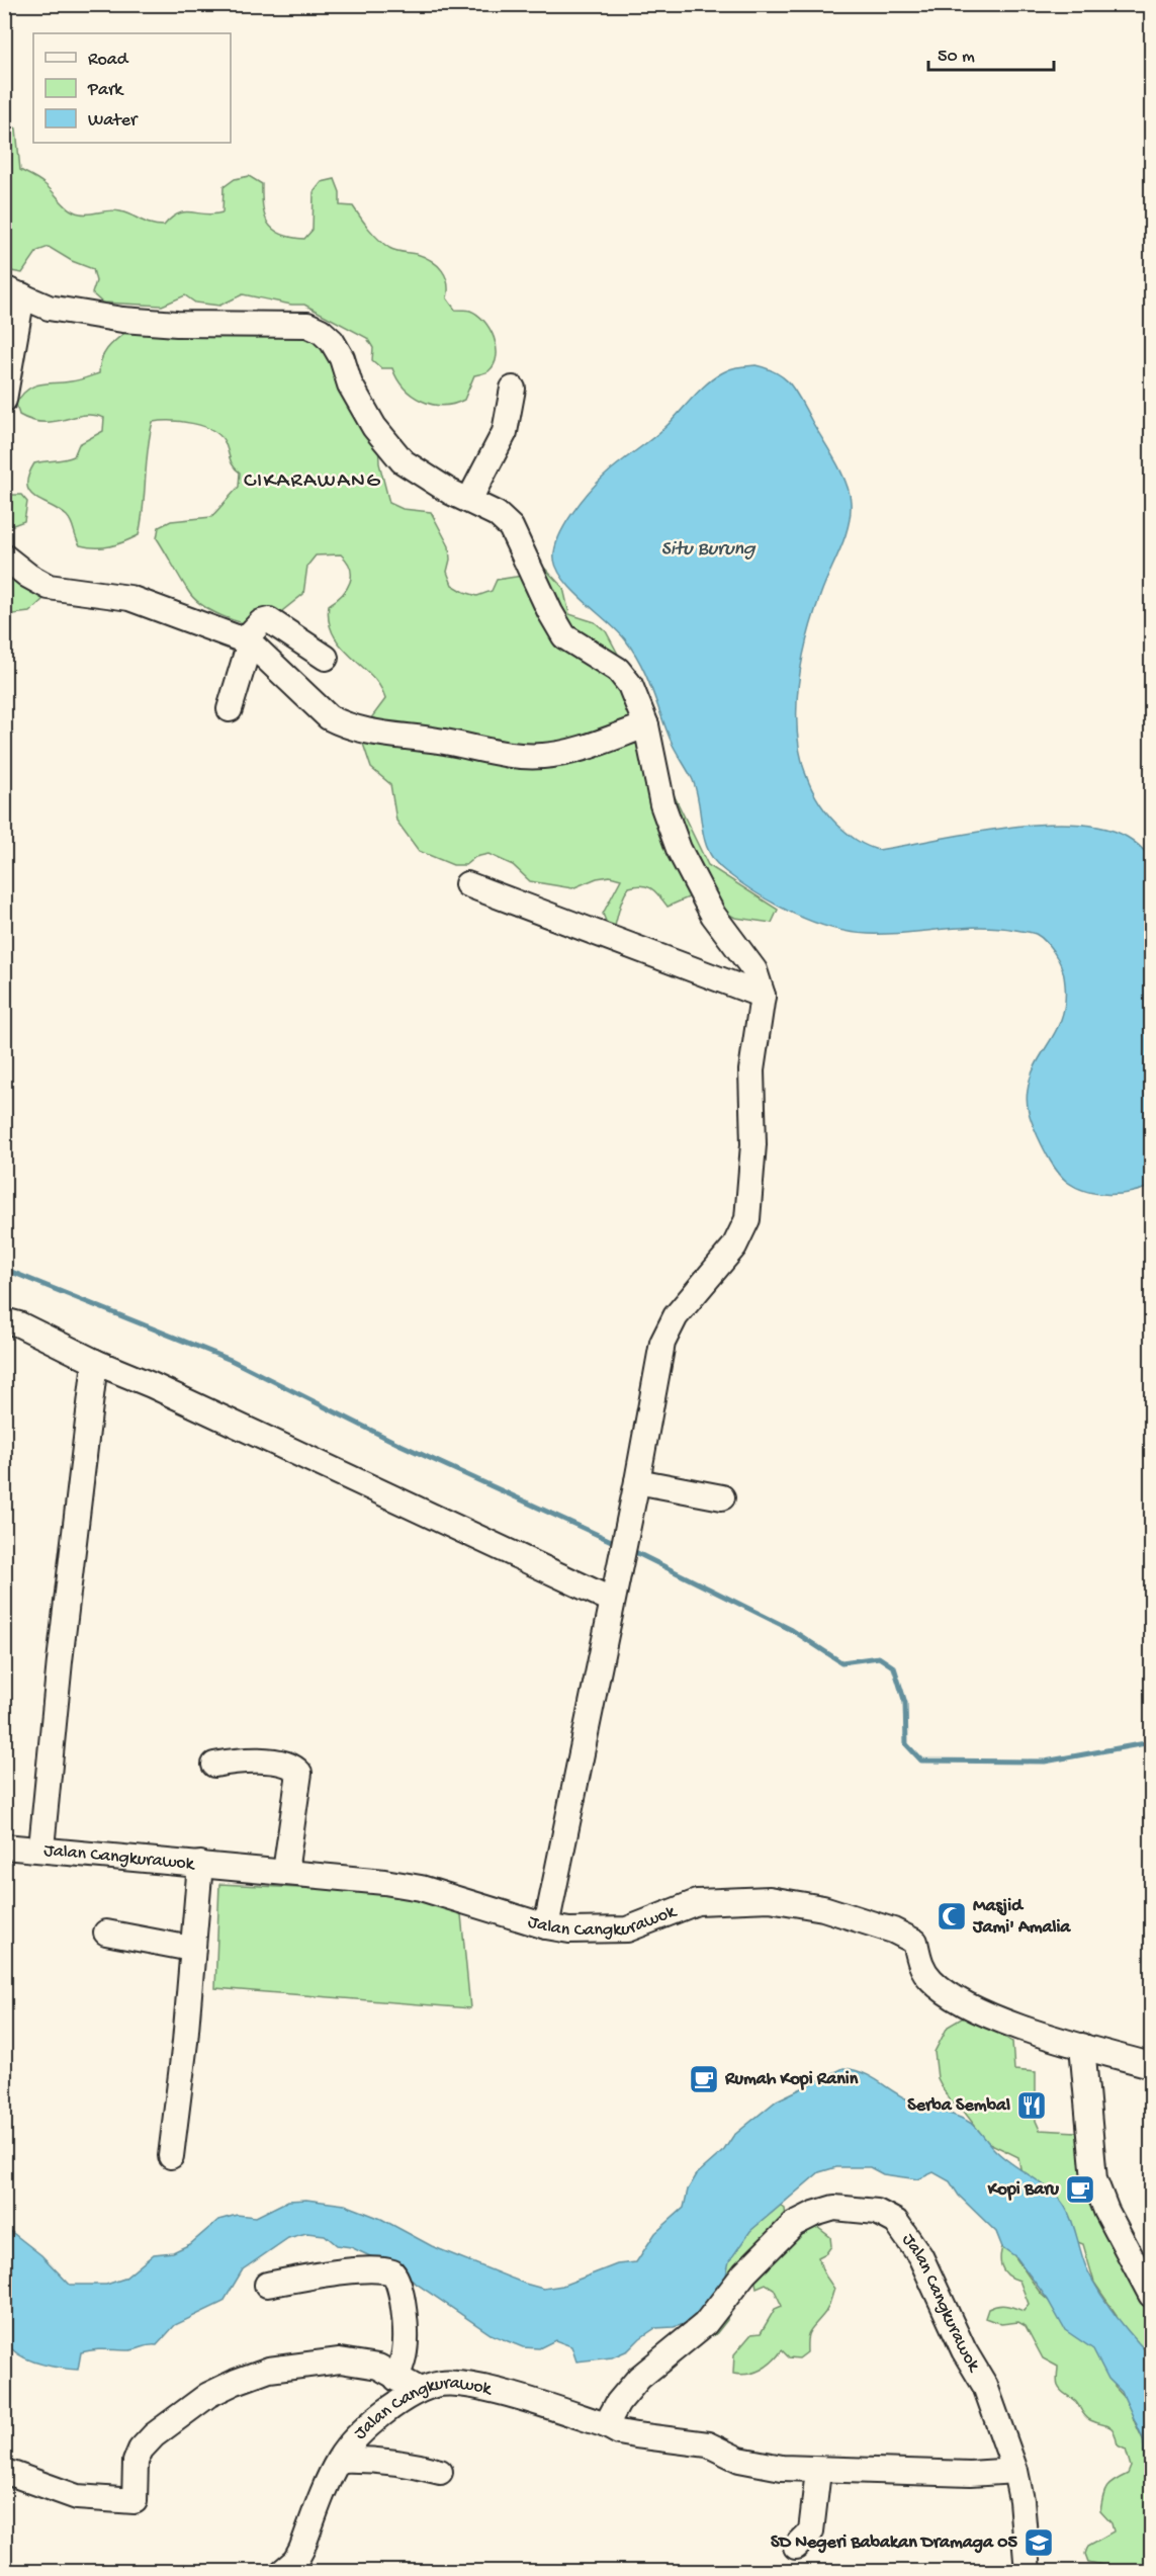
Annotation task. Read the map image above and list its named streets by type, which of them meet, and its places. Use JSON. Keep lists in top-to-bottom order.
{
  "streets": {
    "street": ["Jalan Cangkurawok"]
  },
  "districts": ["CIKARAWANG"],
  "water": ["Situ Burung"],
  "places": {
    "mosque": ["Masjid Jami' Amalia"],
    "cafe": ["Rumah Kopi Ranin", "Kopi Baru"],
    "restaurant": ["Serba Sembal"],
    "school or university": ["SD Negeri Babakan Dramaga 05"]
  },
  "legend": ["Road", "Park", "Water"],
  "scale_bar": "50 m"
}
